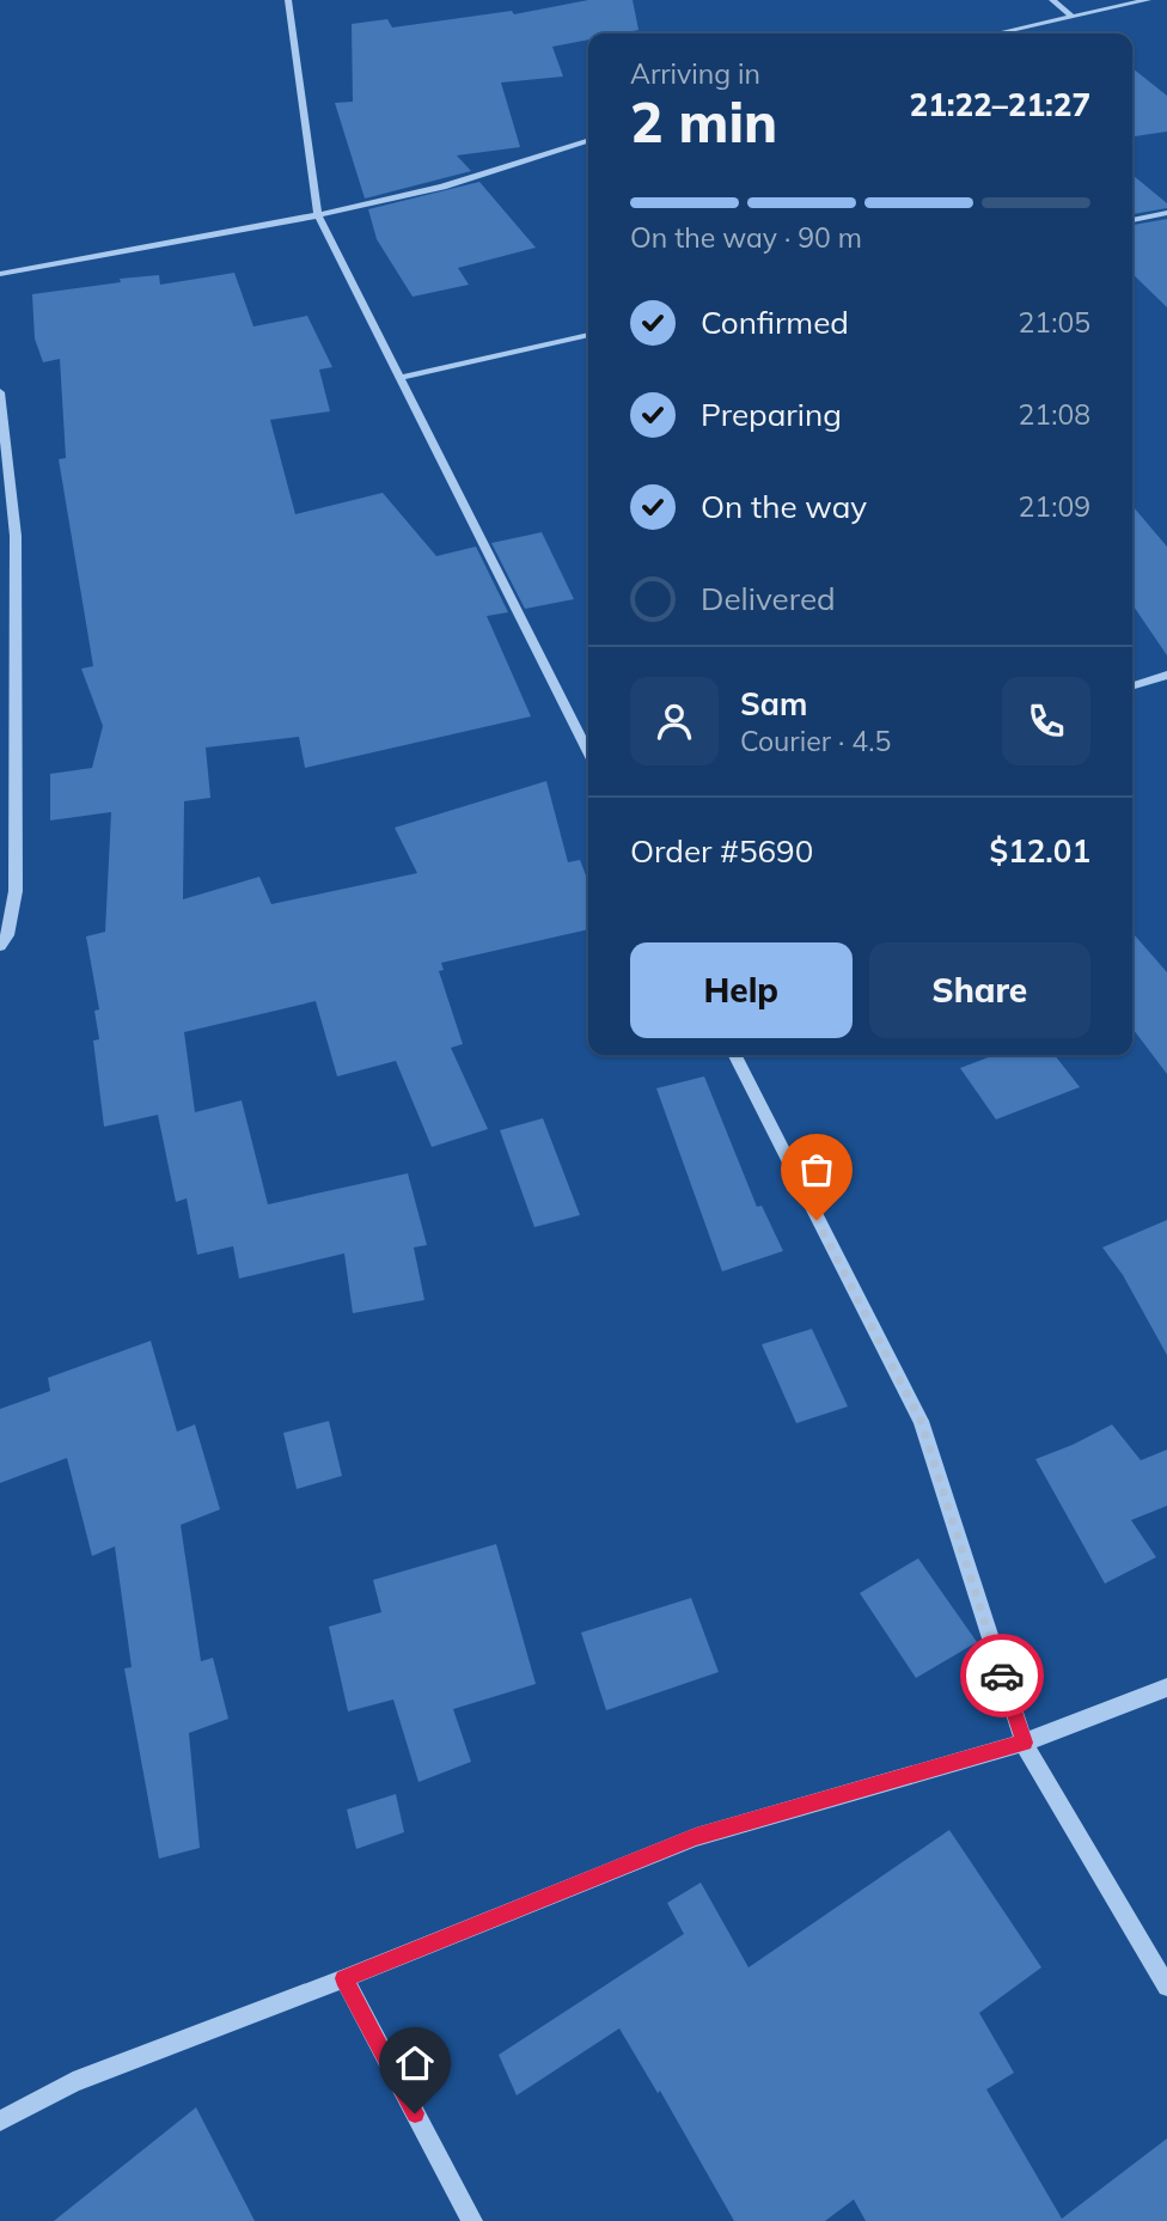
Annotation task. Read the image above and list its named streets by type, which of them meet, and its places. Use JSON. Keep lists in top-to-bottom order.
{
  "page": {
    "heading": ["2 min", "Arriving in", "21:22–21:27"],
    "panel": [
      "Sam",
      "Courier · 4.5",
      "Order #5690",
      "$12.01"
    ],
    "bar": "On the way · 90 m",
    "list": [
      ["Confirmed", "21:05"],
      ["Preparing", "21:08"],
      ["On the way", "21:09"],
      "Delivered"
    ],
    "buttons": ["Help", "Share"]
  }
}
